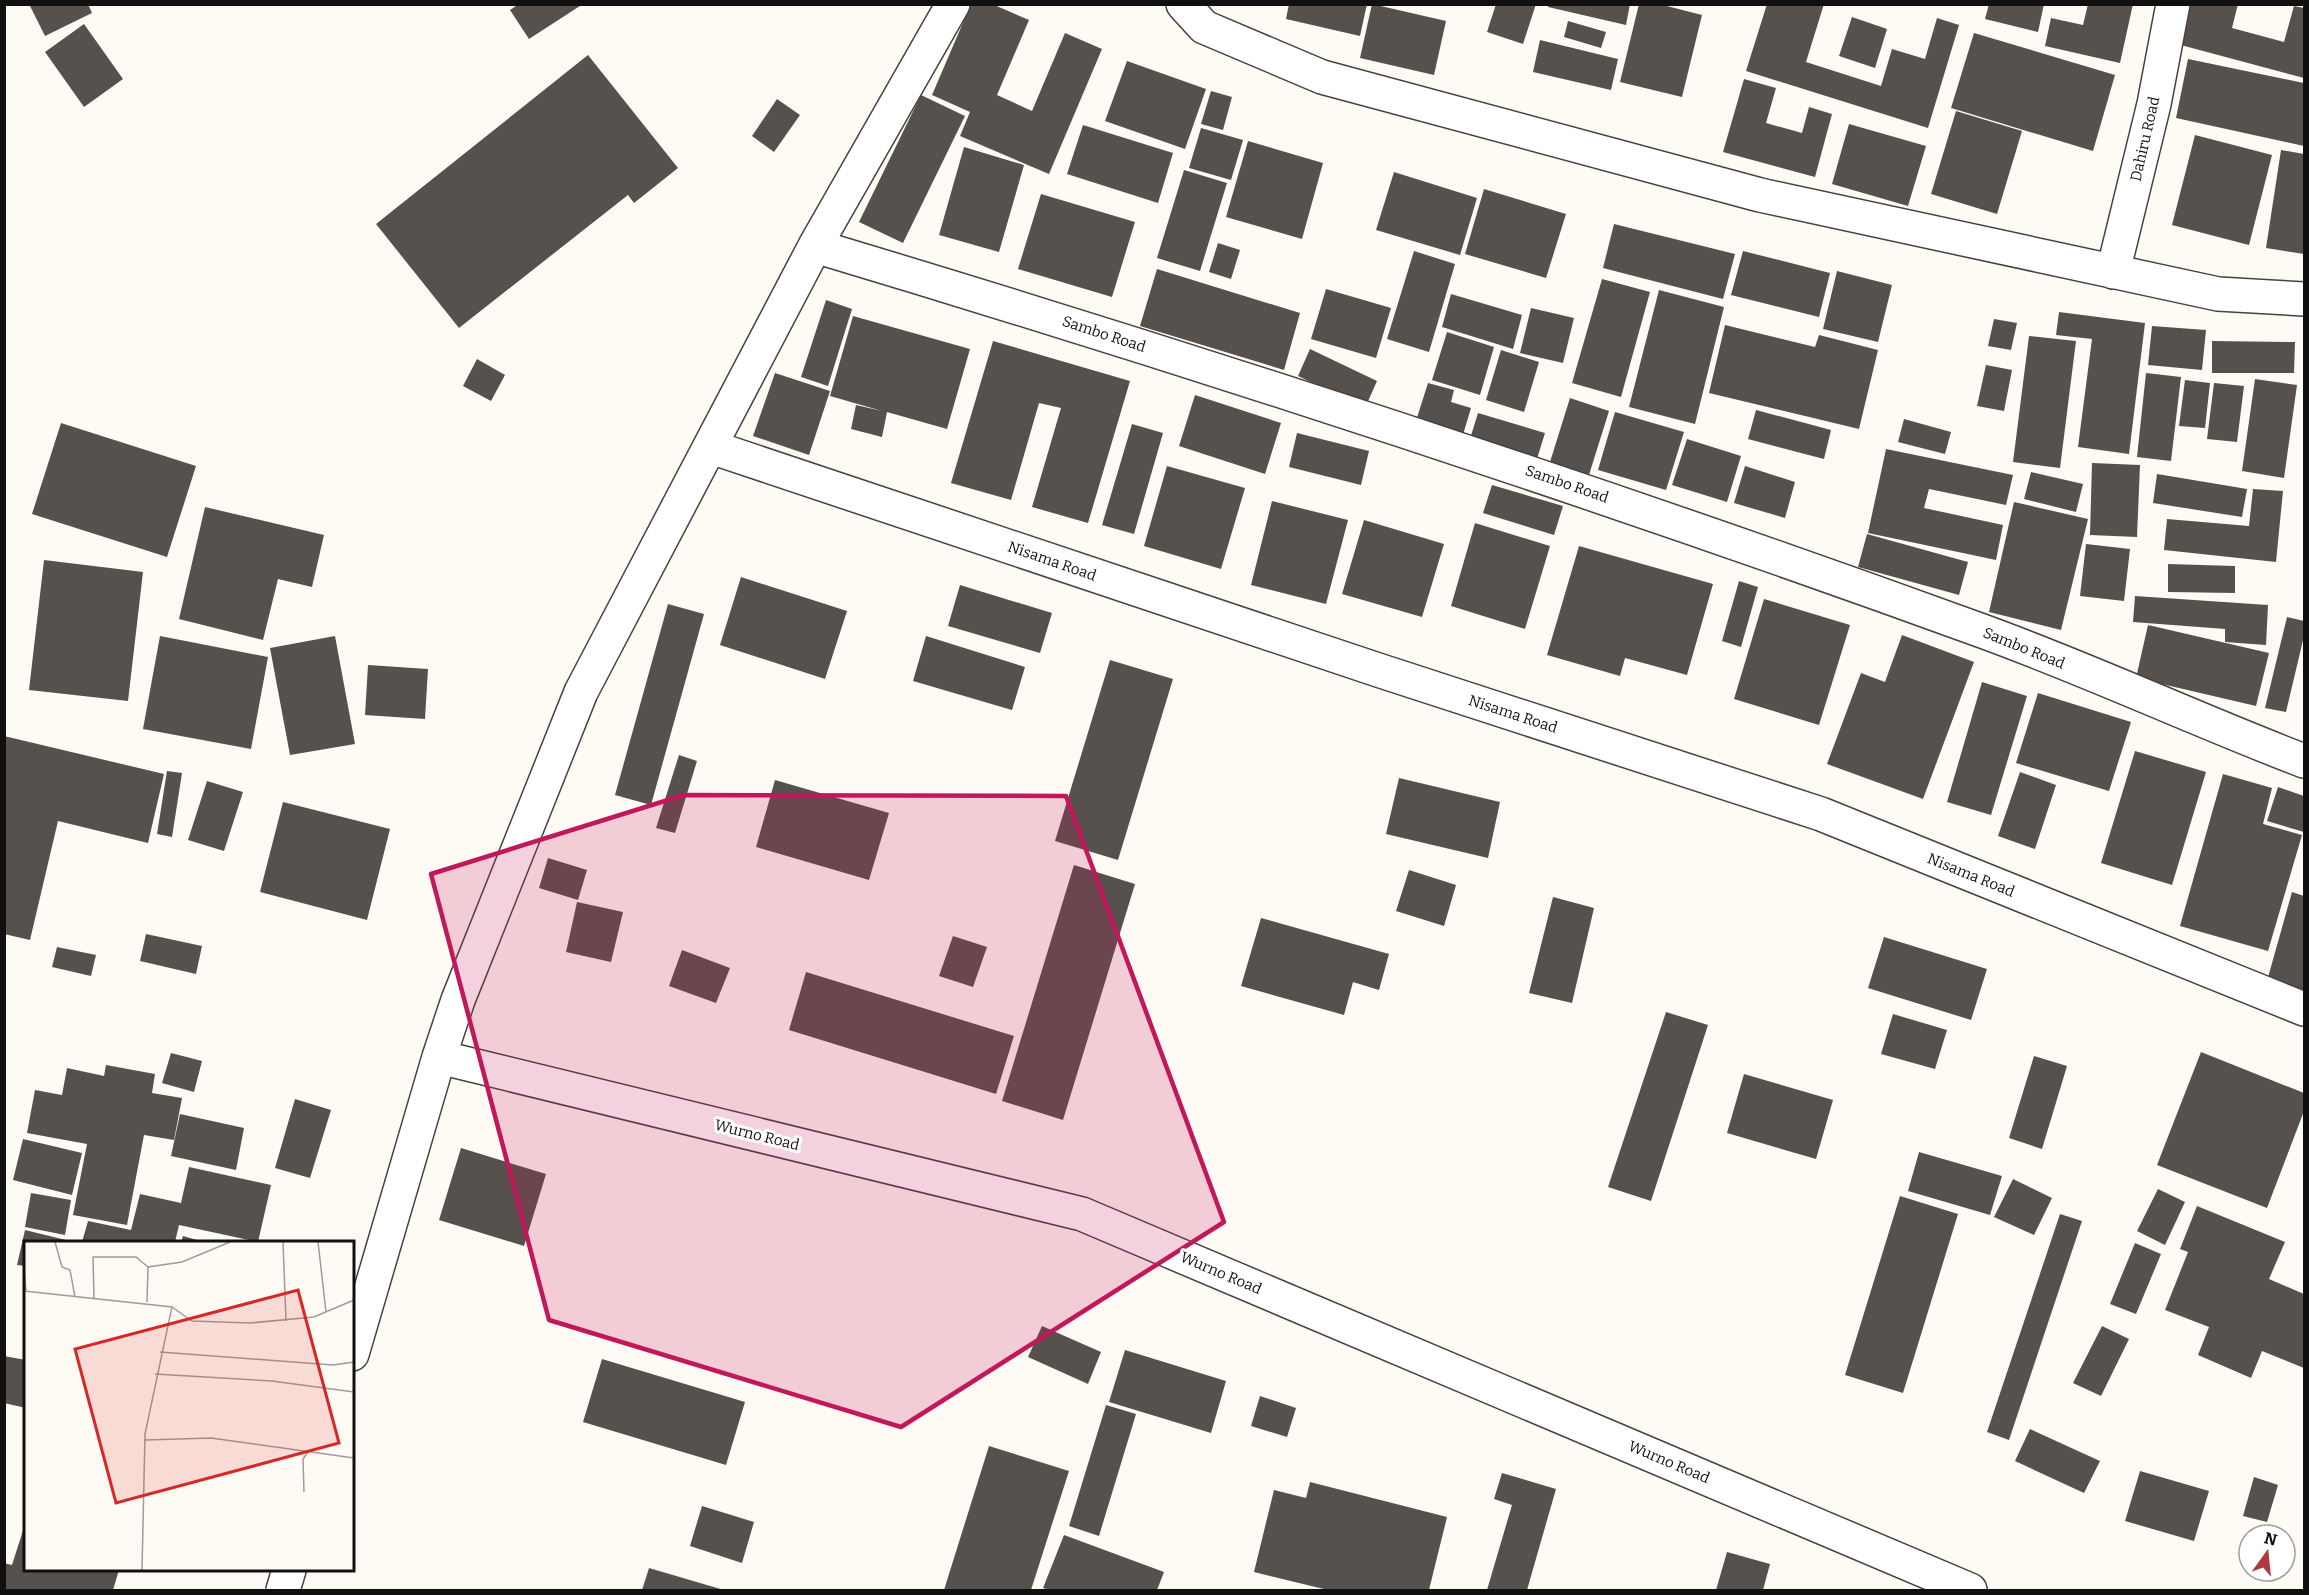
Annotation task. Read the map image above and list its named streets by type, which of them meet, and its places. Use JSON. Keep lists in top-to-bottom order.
{
  "streets": {
    "street": [
      "Dahiru Road",
      "Sambo Road",
      "Nisama Road",
      "Wurno Road"
    ]
  },
  "north": "top"
}
